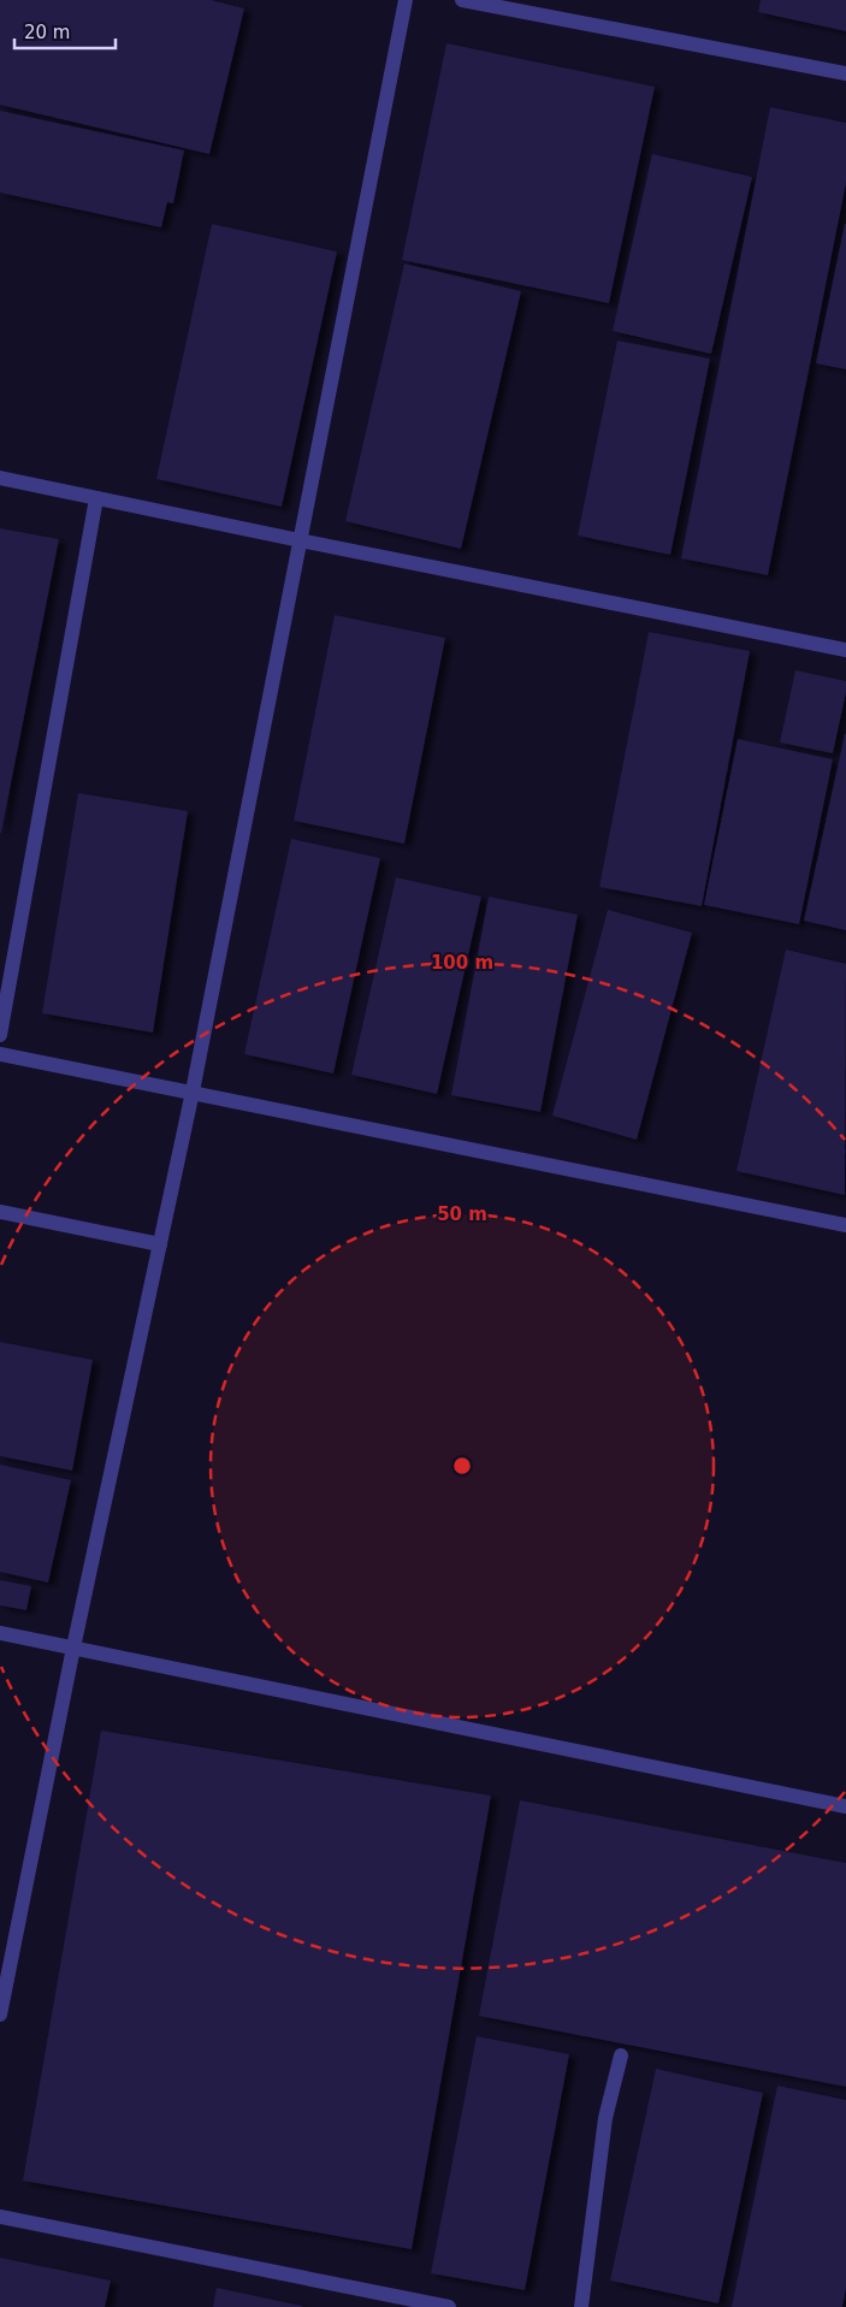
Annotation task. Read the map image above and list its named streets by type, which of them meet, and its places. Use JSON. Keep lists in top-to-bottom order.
{
  "scale_bar": "20 m",
  "rings": ["100 m", "50 m"]
}
